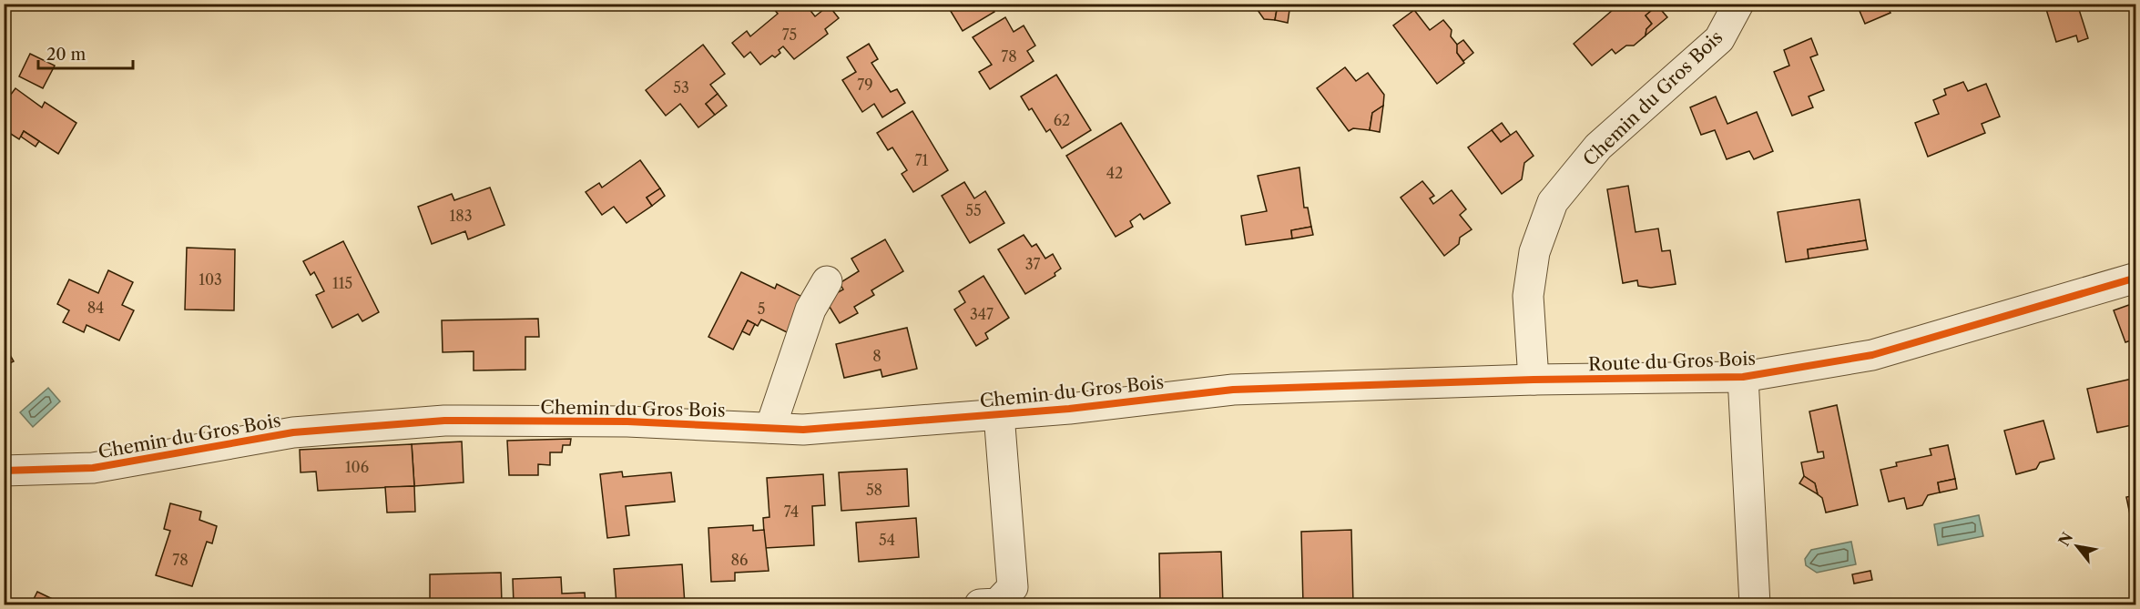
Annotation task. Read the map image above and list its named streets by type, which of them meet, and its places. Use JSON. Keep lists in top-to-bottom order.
{
  "streets": {
    "street": ["Chemin du Gros Bois", "Route du Gros Bois"]
  },
  "crossings": [
    ["Chemin du Gros Bois", "Route du Gros Bois"]
  ],
  "house_numbers": [
    "75",
    "78",
    "79",
    "53",
    "62",
    "71",
    "42",
    "55",
    "183",
    "37",
    "103",
    "115",
    "84",
    "5",
    "347",
    "8",
    "106",
    "58",
    "74",
    "54",
    "78",
    "86"
  ],
  "scale_bar": "20 m",
  "north": "top left"
}
